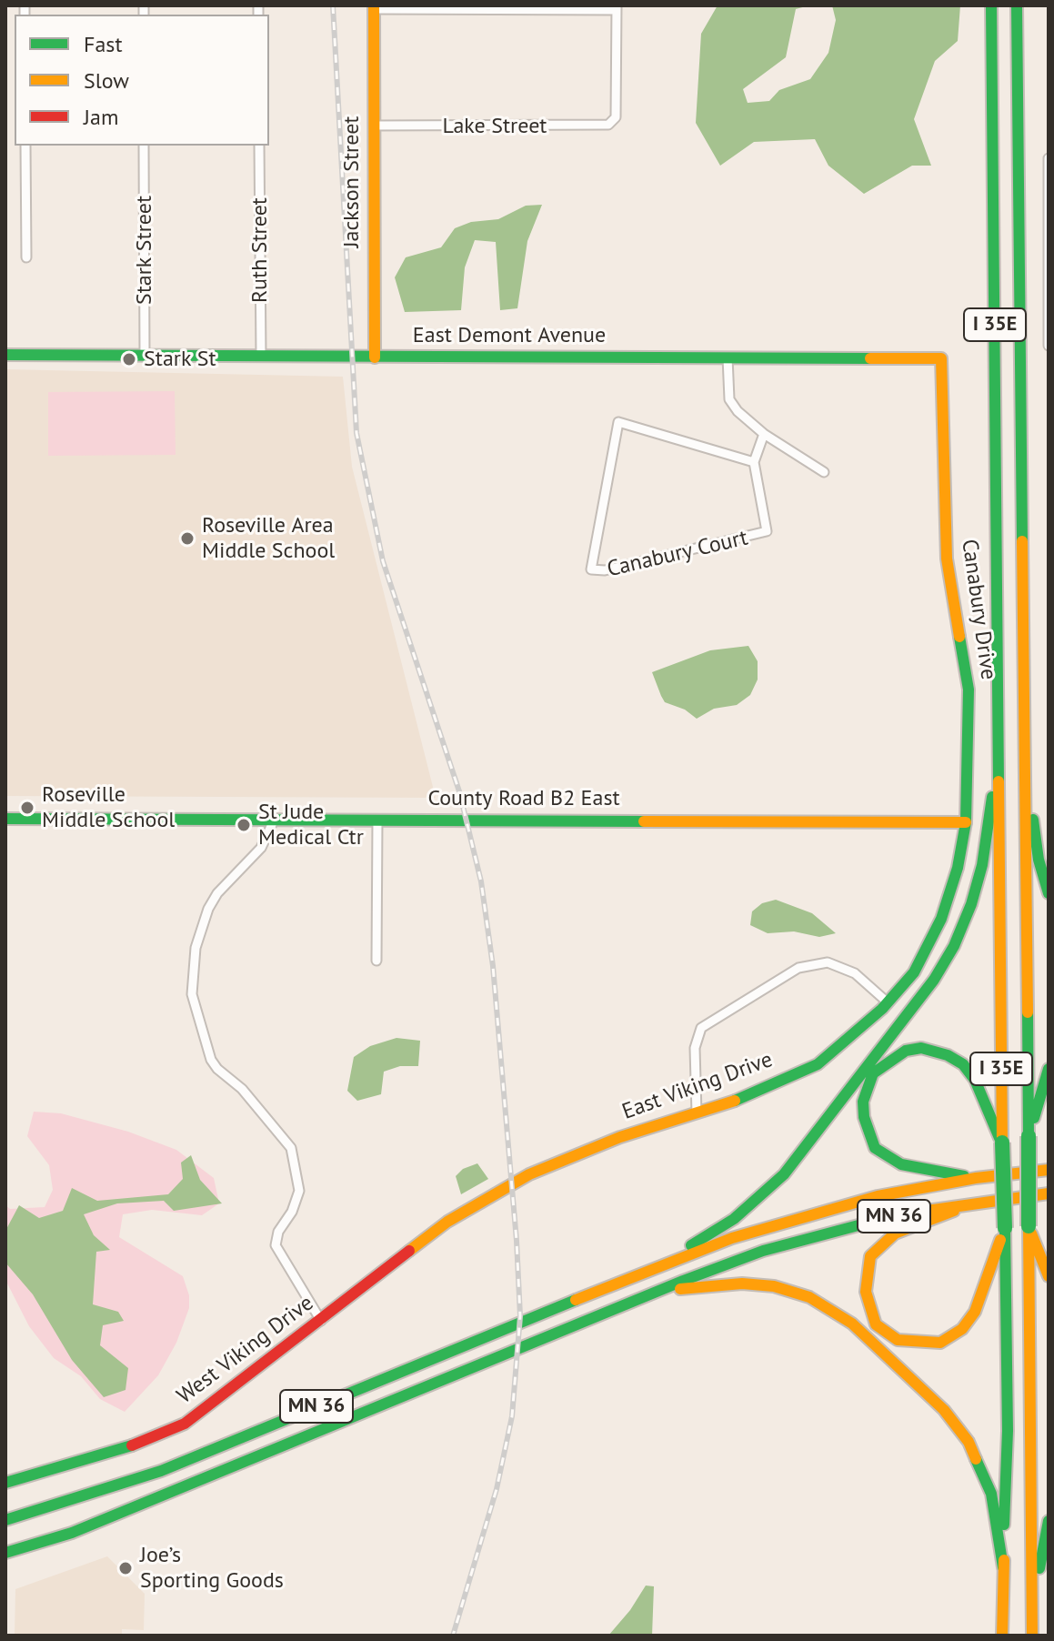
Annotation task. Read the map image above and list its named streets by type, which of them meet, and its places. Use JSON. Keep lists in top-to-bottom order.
{
  "streets": {
    "main road": [
      "Jackson Street",
      "I 35E",
      "East Demont Avenue",
      "Canabury Drive",
      "County Road B2 East",
      "East Viking Drive",
      "MN 36",
      "West Viking Drive"
    ],
    "street": [
      "Lake Street",
      "Stark Street",
      "Ruth Street",
      "Canabury Court"
    ]
  },
  "crossings": [
    ["Lake Street", "Jackson Street"],
    ["Jackson Street", "East Demont Avenue"],
    ["Stark Street", "East Demont Avenue"],
    ["Ruth Street", "East Demont Avenue"],
    ["East Demont Avenue", "Canabury Drive"],
    ["Canabury Drive", "County Road B2 East"],
    ["Canabury Drive", "East Viking Drive"],
    ["County Road B2 East", "East Viking Drive"],
    ["East Viking Drive", "West Viking Drive"]
  ],
  "places": [
    "Stark St",
    "Roseville Area Middle School",
    "Roseville Middle School",
    "St Jude Medical Ctr",
    "Joe’s Sporting Goods"
  ],
  "legend": ["Fast", "Slow", "Jam"]
}
